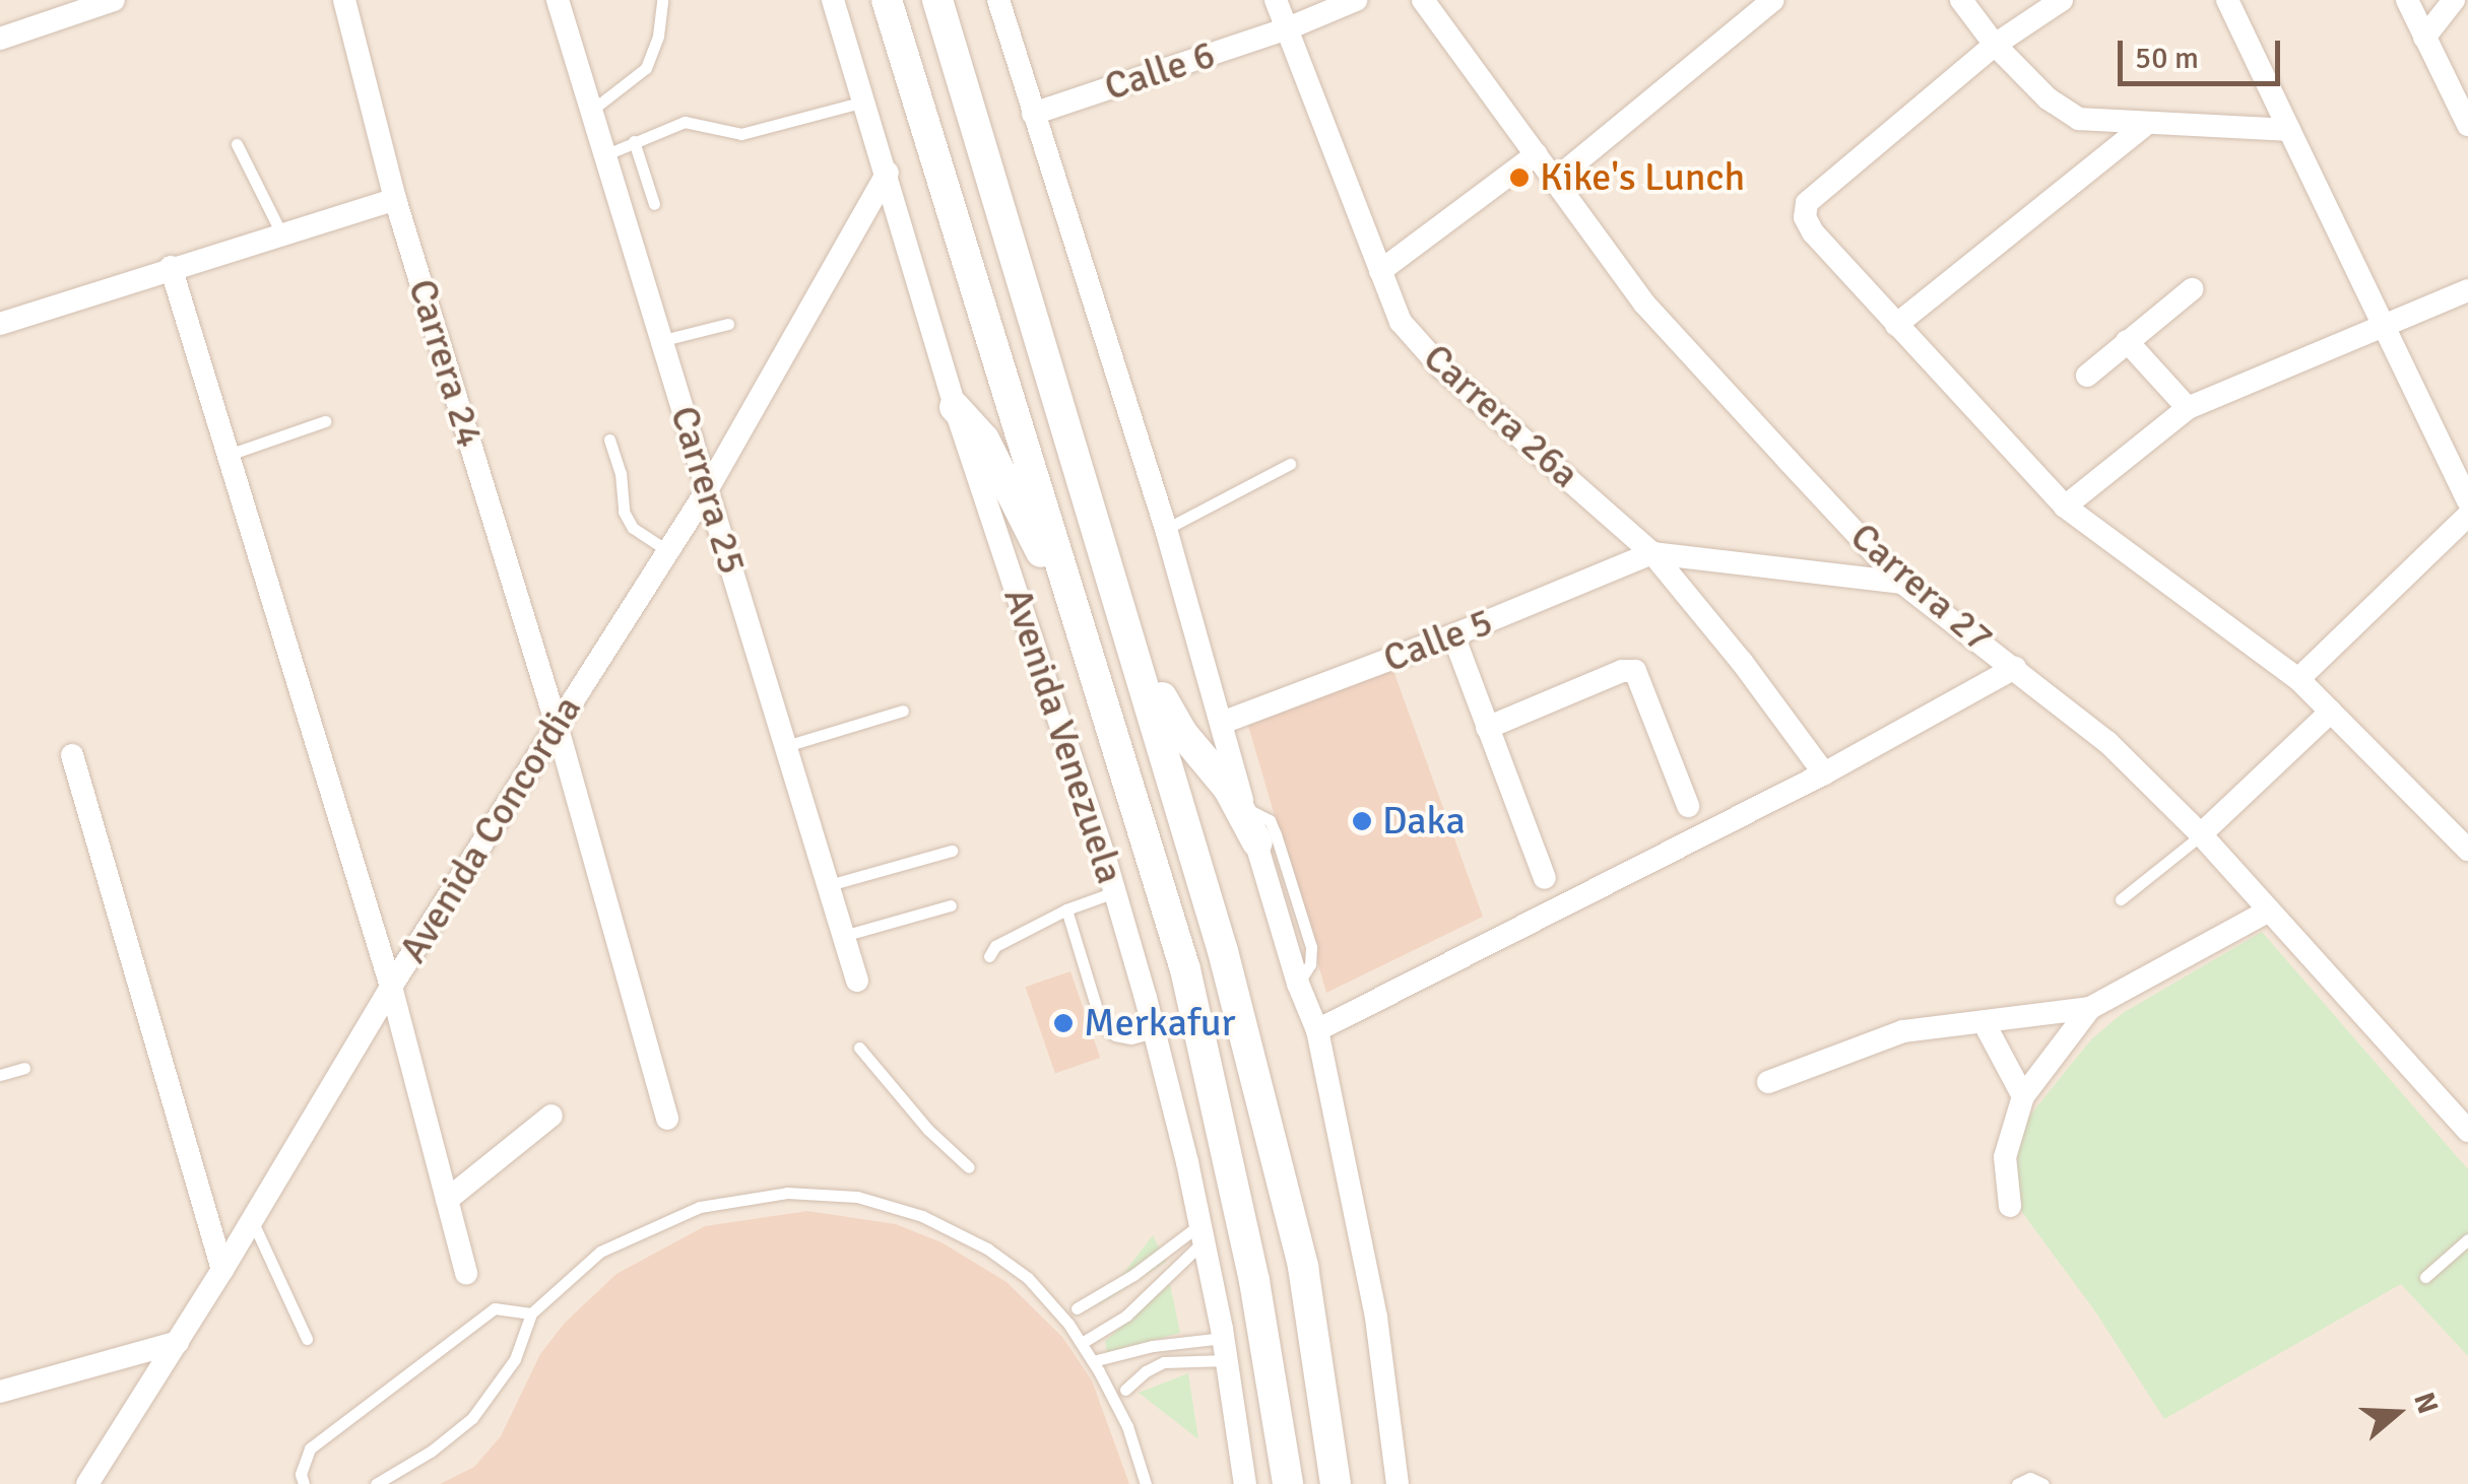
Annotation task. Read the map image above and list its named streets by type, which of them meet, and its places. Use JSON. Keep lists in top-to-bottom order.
{
  "streets": {
    "street": [
      "Calle 6",
      "Carrera 24",
      "Carrera 26a",
      "Carrera 25",
      "Carrera 27",
      "Calle 5",
      "Avenida Venezuela",
      "Avenida Concordia"
    ]
  },
  "crossings": [
    ["Calle 6", "Carrera 26a"],
    ["Carrera 24", "Avenida Concordia"],
    ["Carrera 26a", "Calle 5"],
    ["Carrera 25", "Avenida Concordia"],
    ["Avenida Venezuela", "Avenida Concordia"]
  ],
  "places": ["Kike's Lunch", "Daka", "Merkafur"],
  "scale_bar": "50 m",
  "north": "right"
}
